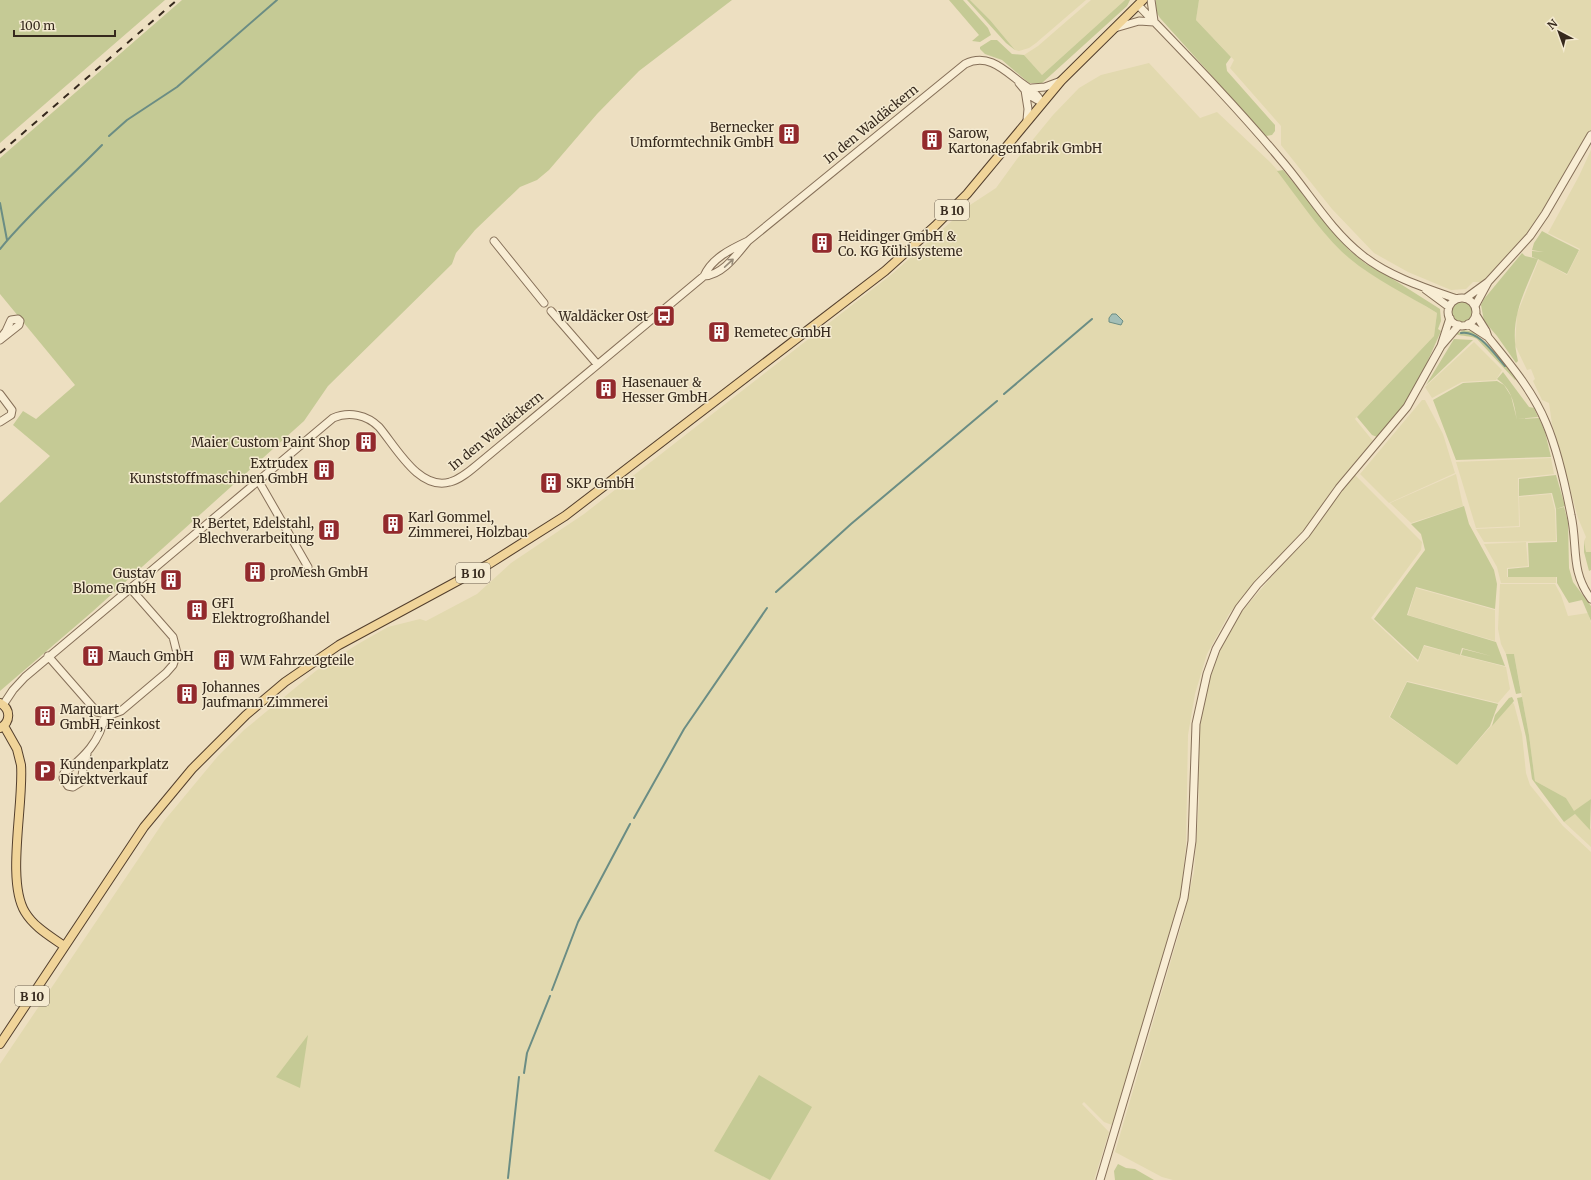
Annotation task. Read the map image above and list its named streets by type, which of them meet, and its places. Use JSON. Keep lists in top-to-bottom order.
{
  "streets": {
    "main road": ["B 10"],
    "street": ["In den Waldäckern"]
  },
  "crossings": [
    ["In den Waldäckern", "B 10"]
  ],
  "places": {
    "building": [
      "Bernecker Umformtechnik GmbH",
      "Sarow, Kartonagenfabrik GmbH",
      "Heidinger GmbH & Co. KG Kühlsysteme",
      "Remetec GmbH",
      "Hasenauer & Hesser GmbH",
      "Maier Custom Paint Shop",
      "Extrudex Kunststoffmaschinen GmbH",
      "SKP GmbH",
      "Karl Gommel, Zimmerei, Holzbau",
      "R. Bertet, Edelstahl, Blechverarbeitung",
      "proMesh GmbH",
      "Gustav Blome GmbH",
      "GFI Elektrogroßhandel",
      "Mauch GmbH",
      "WM Fahrzeugteile",
      "Johannes Jaufmann Zimmerei",
      "Marquart GmbH, Feinkost"
    ],
    "bus stop": ["Waldäcker Ost"],
    "parking": ["Kundenparkplatz Direktverkauf"]
  },
  "scale_bar": "100 m",
  "north": "top left"
}
